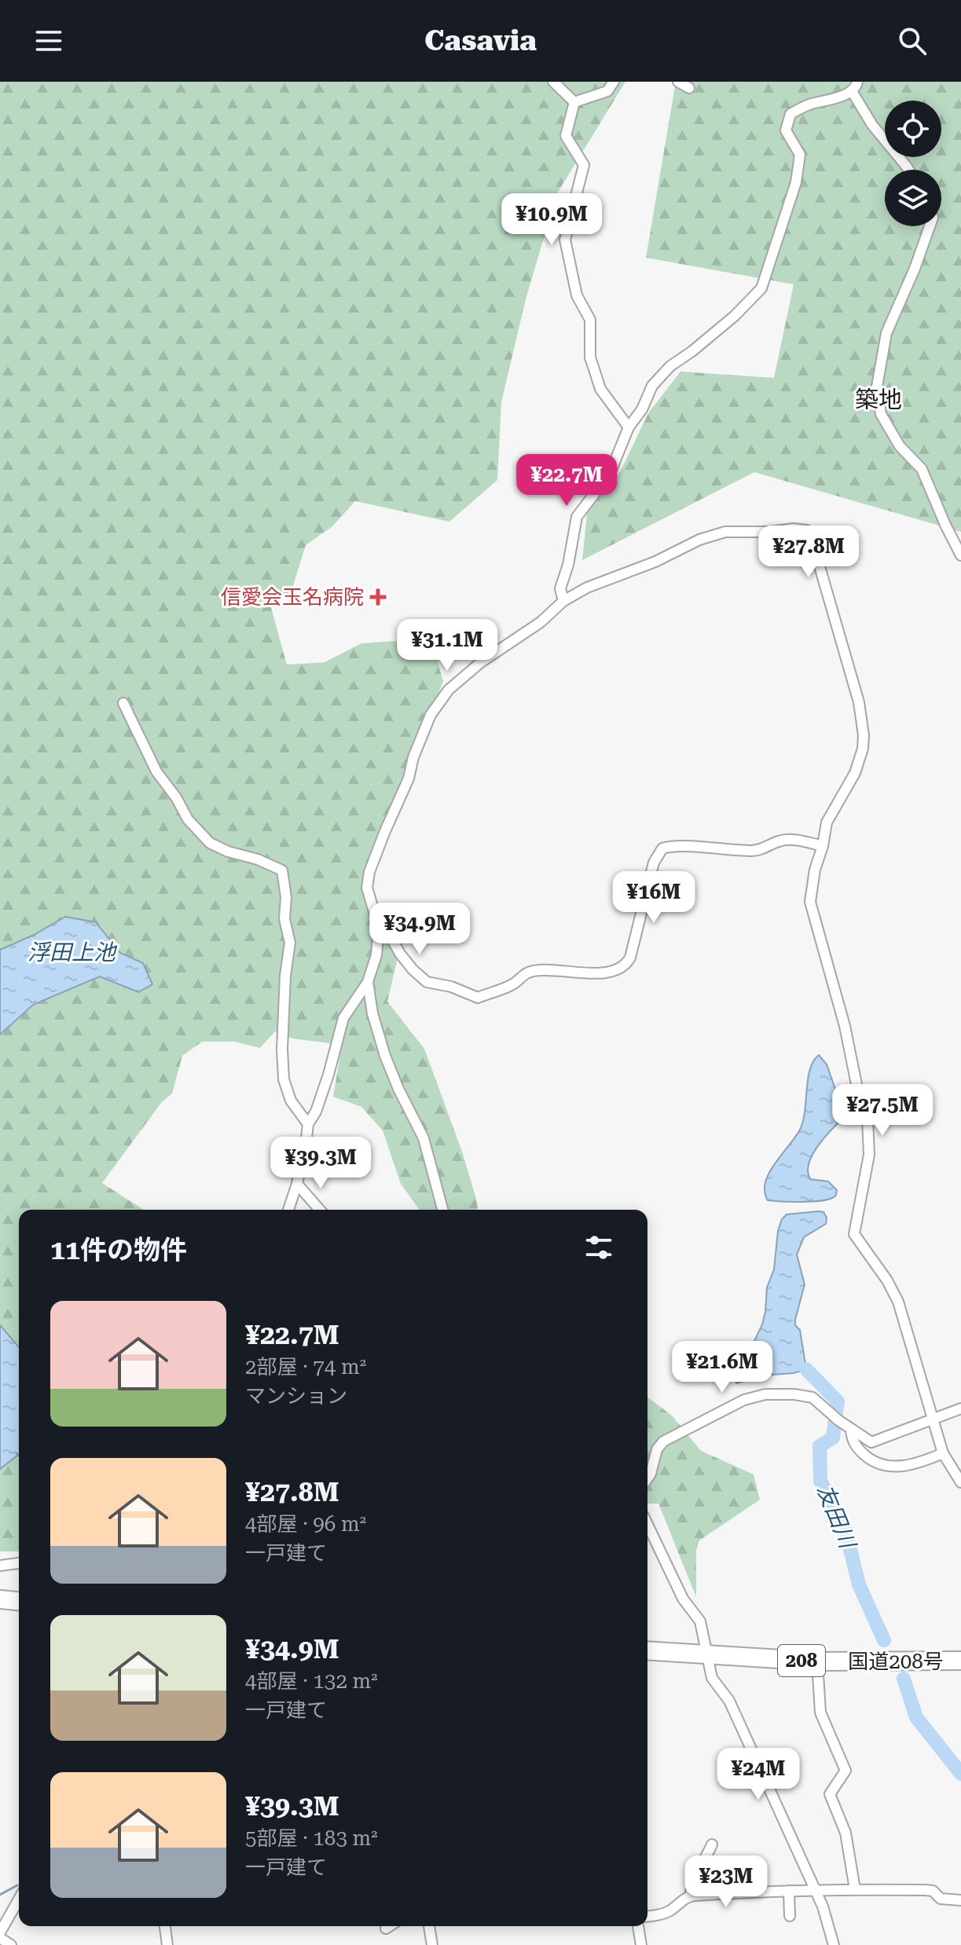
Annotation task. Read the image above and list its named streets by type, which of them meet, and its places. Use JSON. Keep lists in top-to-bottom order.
{
  "streets": {
    "highway": ["208", "国道208号"]
  },
  "districts": ["築地"],
  "water": ["浮田上池", "友田川"],
  "places": {
    "health": ["信愛会玉名病院"]
  },
  "page": {
    "header": "Casavia",
    "price": [
      "¥10.9M",
      "¥22.7M",
      "¥27.8M",
      "¥31.1M",
      "¥16M",
      "¥34.9M",
      "¥27.5M",
      "¥39.3M",
      "¥21.6M",
      "¥24M",
      "¥23M"
    ],
    "heading": "11件の物件",
    "list": [
      {
        "name": "¥22.7M",
        "note": "2部屋 · 74 m² · マンション"
      },
      {
        "name": "¥27.8M",
        "note": "4部屋 · 96 m² · 一戸建て"
      },
      {
        "name": "¥34.9M",
        "note": "4部屋 · 132 m² · 一戸建て"
      },
      {
        "name": "¥39.3M",
        "note": "5部屋 · 183 m² · 一戸建て"
      }
    ]
  }
}
